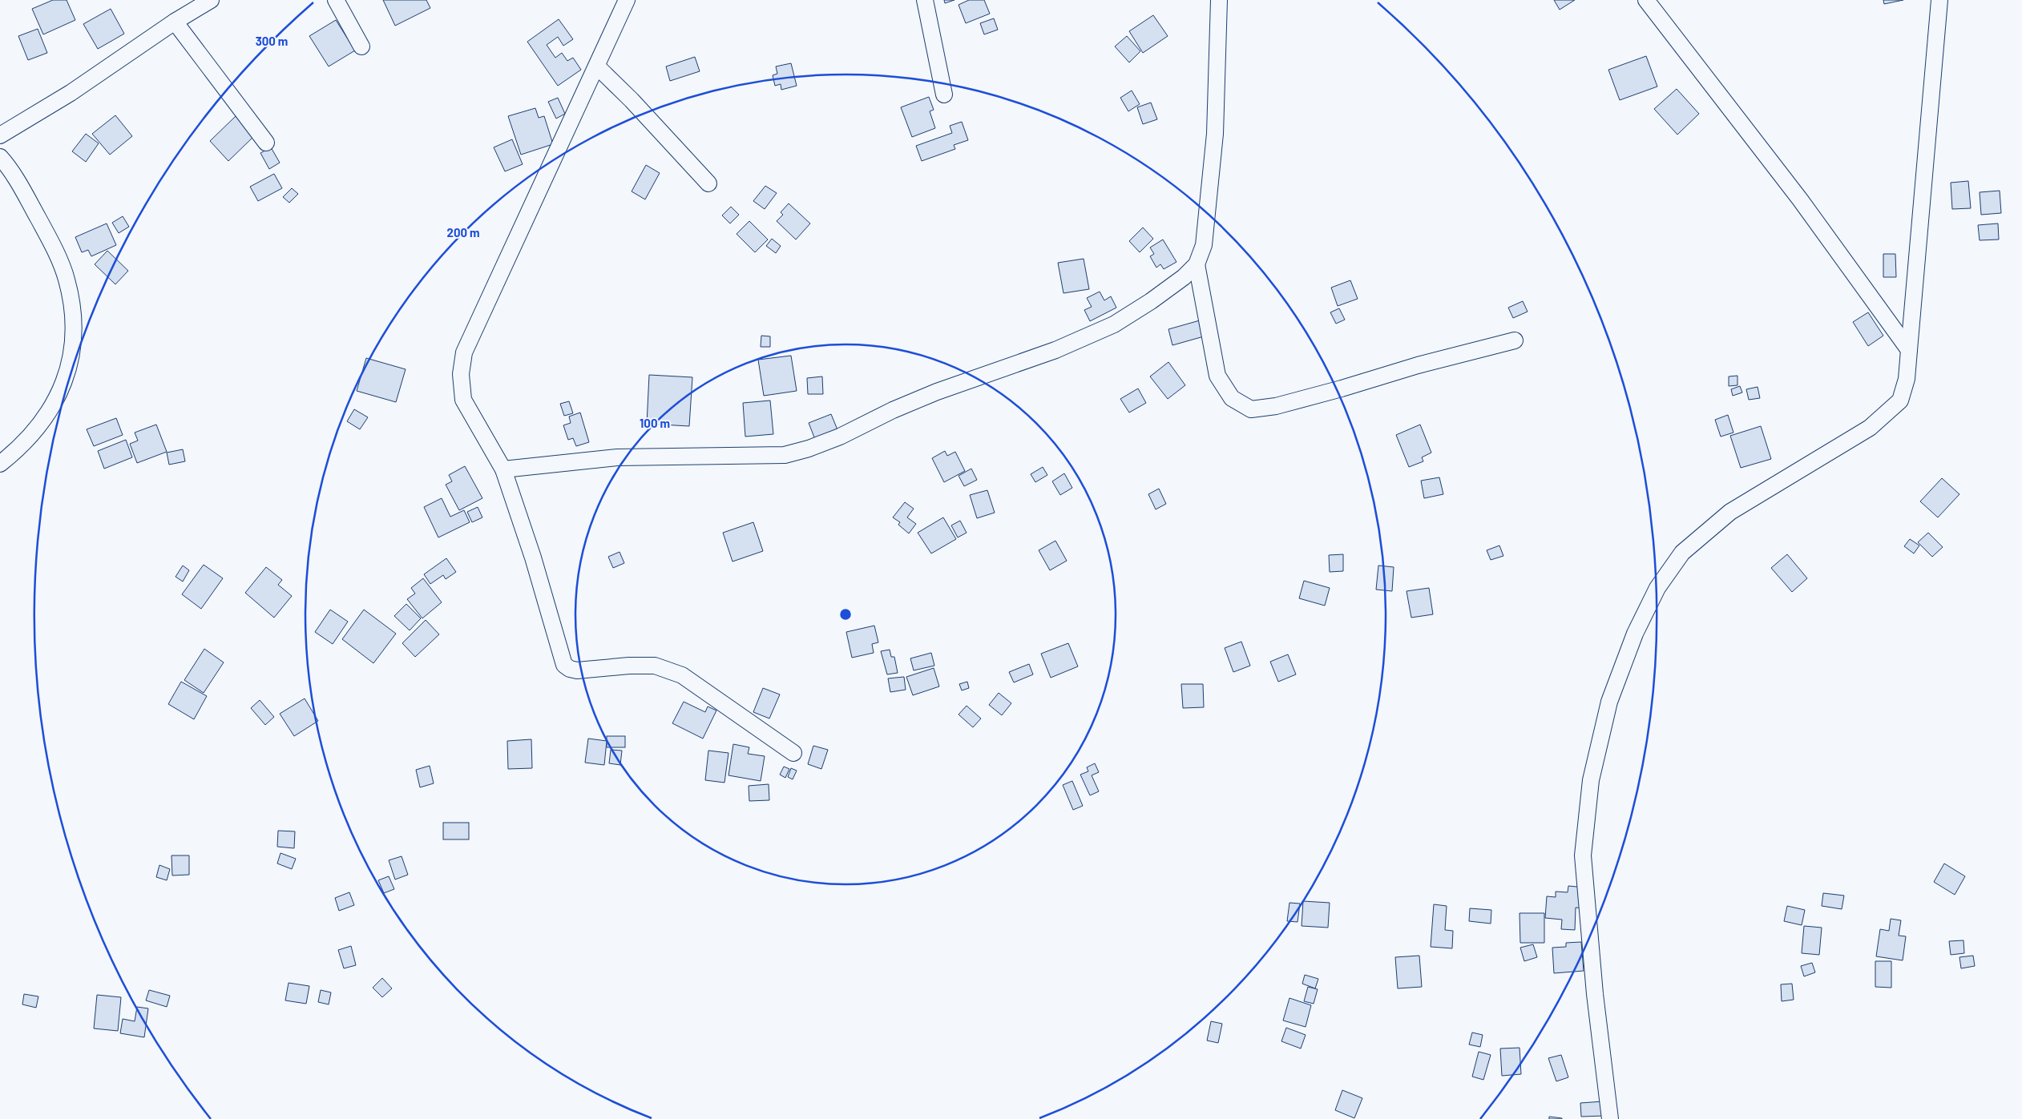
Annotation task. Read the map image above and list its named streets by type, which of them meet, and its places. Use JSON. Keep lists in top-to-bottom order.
{
  "rings": ["300 m", "200 m", "100 m"]
}
